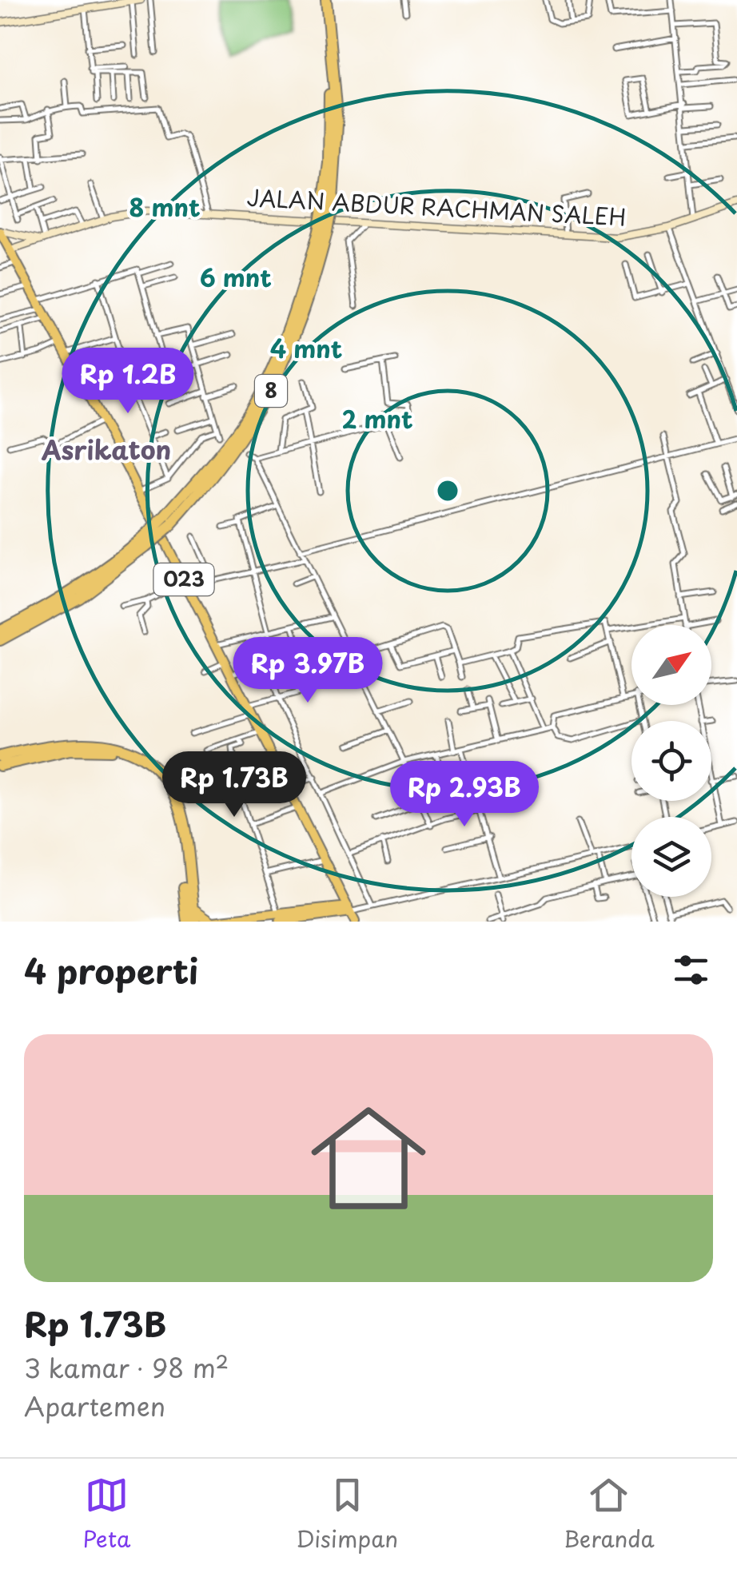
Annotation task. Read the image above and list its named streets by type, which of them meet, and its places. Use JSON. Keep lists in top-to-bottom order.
{
  "streets": {
    "highway": ["8"],
    "main road": ["023"],
    "street": ["JALAN ABDUR RACHMAN SALEH"]
  },
  "crossings": [
    ["JALAN ABDUR RACHMAN SALEH", "023"]
  ],
  "districts": ["Asrikaton"],
  "north": "top right",
  "page": {
    "price": [
      "Rp 1.2B",
      "Rp 3.97B",
      "Rp 1.73B",
      "Rp 2.93B"
    ],
    "heading": "4 properti",
    "list": [
      {
        "name": "Rp 1.73B",
        "note": "3 kamar · 98 m² · Apartemen"
      }
    ],
    "tabs": ["Peta", "Disimpan", "Beranda"]
  },
  "rings": [
    "8 mnt",
    "6 mnt",
    "4 mnt",
    "2 mnt"
  ]
}
